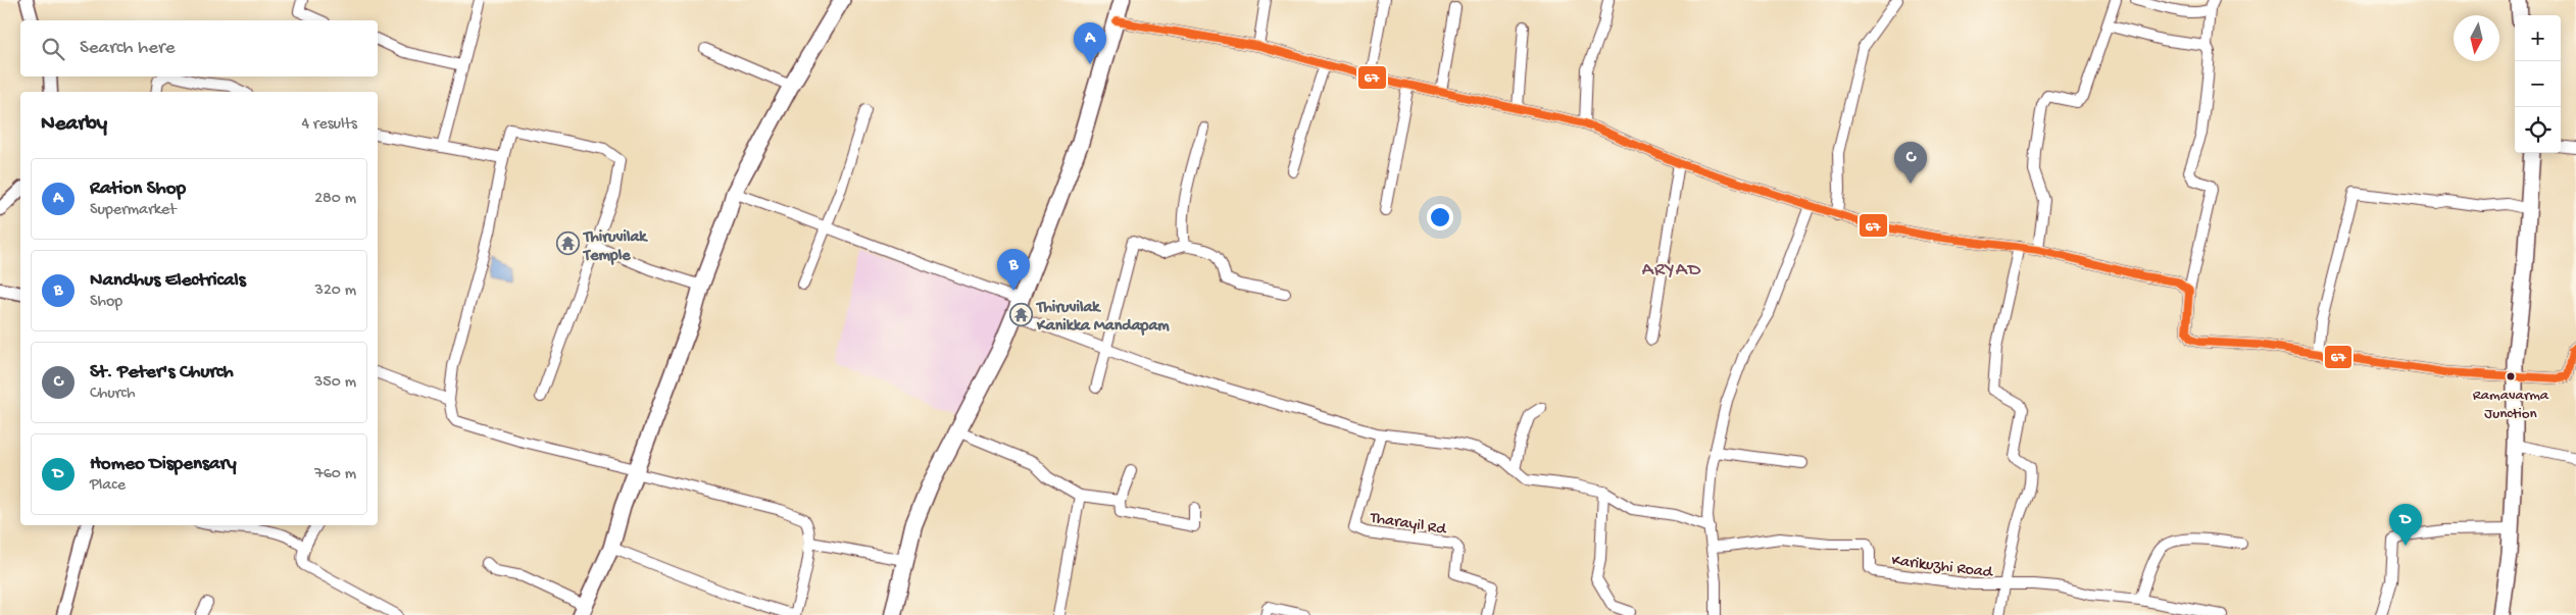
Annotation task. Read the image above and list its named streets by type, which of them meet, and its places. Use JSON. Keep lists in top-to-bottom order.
{
  "streets": {
    "street": ["Tharayil Rd", "Karikuzhi Road"]
  },
  "districts": ["ARYAD"],
  "places": {
    "temple": ["Thiruvilak Temple", "Thiruvilak Kanikka Mandapam"],
    "other": ["Ramavarma Junction"]
  },
  "lines": ["transit line 67"],
  "north": "bottom",
  "page": {
    "map_buttons": ["+", "−"],
    "search": "Search here",
    "pins": [
      "A",
      "C",
      "B",
      "D"
    ],
    "heading": ["Nearby", "4 results"],
    "list": [
      {
        "mark": "A",
        "name": "Ration Shop",
        "note": "Supermarket",
        "value": "280 m"
      },
      {
        "mark": "B",
        "name": "Nandhus Electricals",
        "note": "Shop",
        "value": "320 m"
      },
      {
        "mark": "C",
        "name": "St. Peter's Church",
        "note": "Church",
        "value": "350 m"
      },
      {
        "mark": "D",
        "name": "Homeo Dispensary",
        "note": "Place",
        "value": "760 m"
      }
    ]
  }
}
